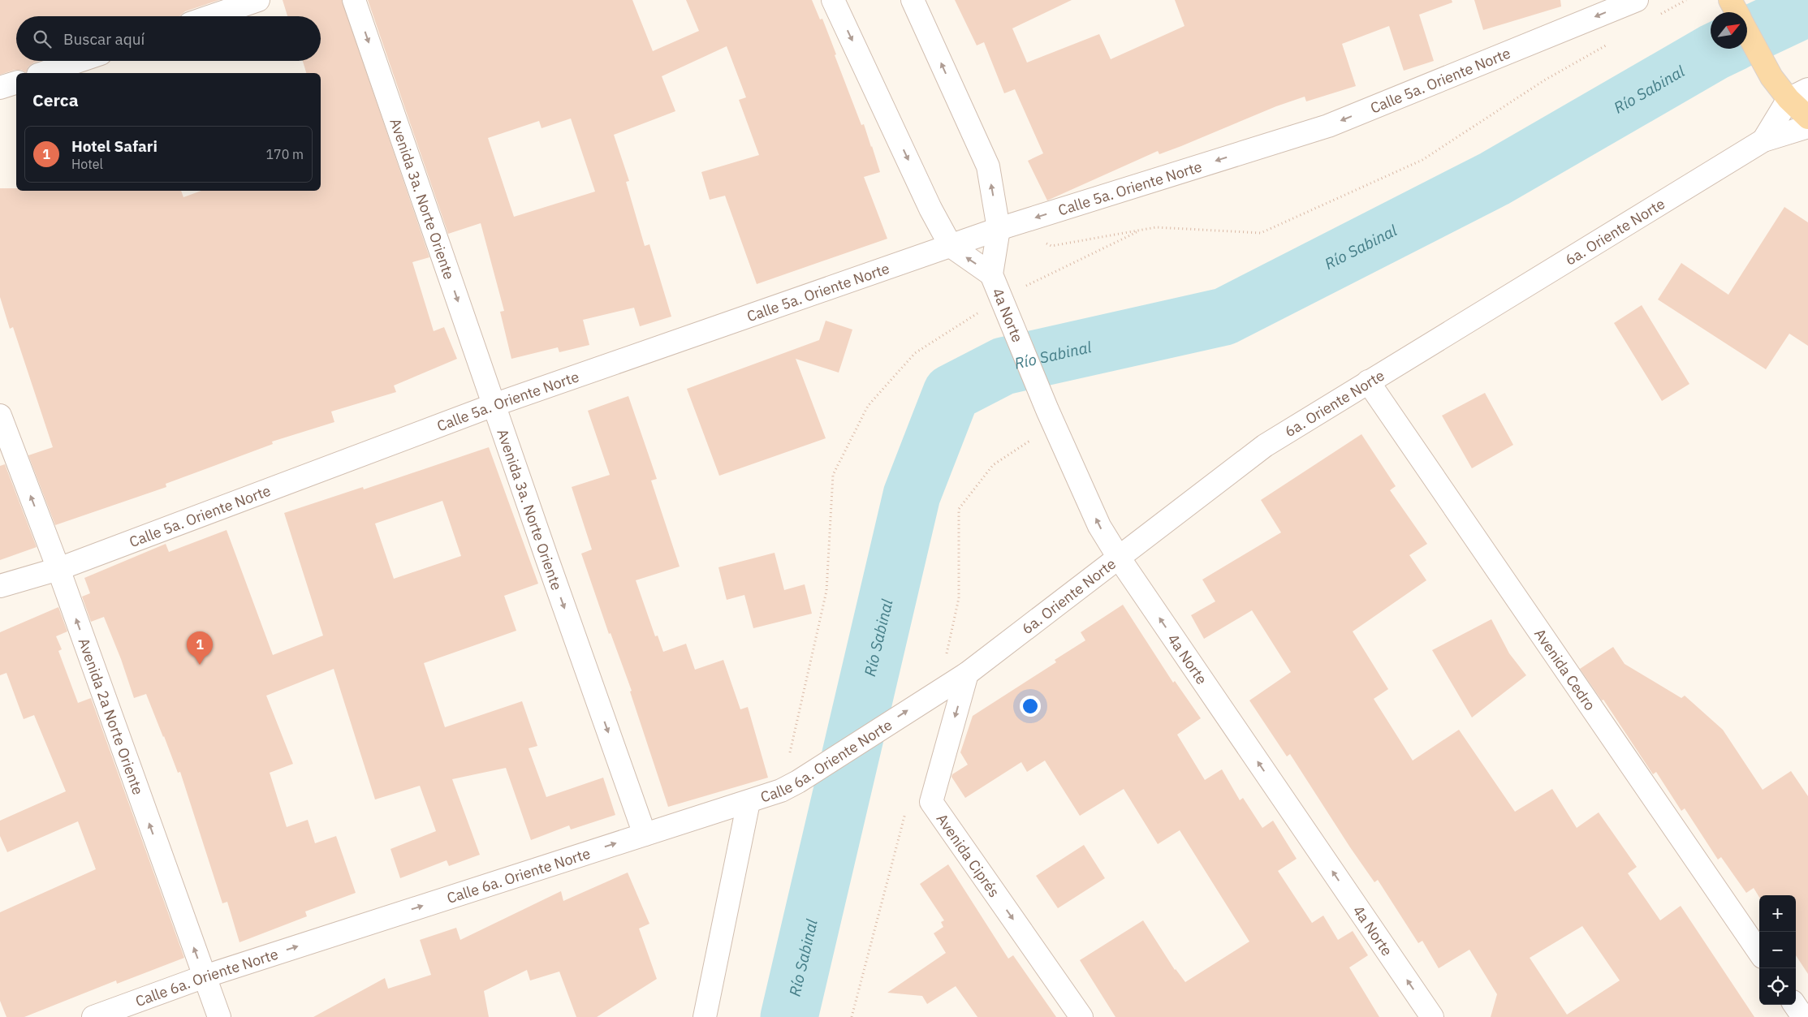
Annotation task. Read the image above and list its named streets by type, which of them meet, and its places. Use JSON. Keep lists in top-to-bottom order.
{
  "streets": {
    "street": [
      "Calle 5a. Oriente Norte",
      "Avenida 3a. Norte Oriente",
      "6a. Oriente Norte",
      "4a Norte",
      "Avenida Cedro",
      "Avenida 2a Norte Oriente",
      "Calle 6a. Oriente Norte",
      "Avenida Ciprés"
    ]
  },
  "crossings": [
    ["Calle 5a. Oriente Norte", "Avenida 3a. Norte Oriente"],
    ["Calle 5a. Oriente Norte", "4a Norte"],
    ["Calle 5a. Oriente Norte", "Avenida 2a Norte Oriente"],
    ["Avenida 3a. Norte Oriente", "Calle 6a. Oriente Norte"],
    ["6a. Oriente Norte", "4a Norte"],
    ["6a. Oriente Norte", "Avenida Cedro"],
    ["6a. Oriente Norte", "Calle 6a. Oriente Norte"],
    ["6a. Oriente Norte", "Avenida Ciprés"],
    ["Avenida 2a Norte Oriente", "Calle 6a. Oriente Norte"]
  ],
  "one_way": [
    "Calle 5a. Oriente Norte",
    "Avenida 3a. Norte Oriente",
    "Avenida 2a Norte Oriente",
    "Calle 6a. Oriente Norte",
    "Avenida Ciprés"
  ],
  "water": ["Río Sabinal"],
  "north": "top right",
  "page": {
    "search": "Buscar aquí",
    "heading": "Cerca",
    "list": [
      {
        "mark": "1",
        "name": "Hotel Safari",
        "note": "Hotel",
        "value": "170 m"
      }
    ],
    "pins": "1",
    "map_buttons": ["+", "−"]
  }
}
